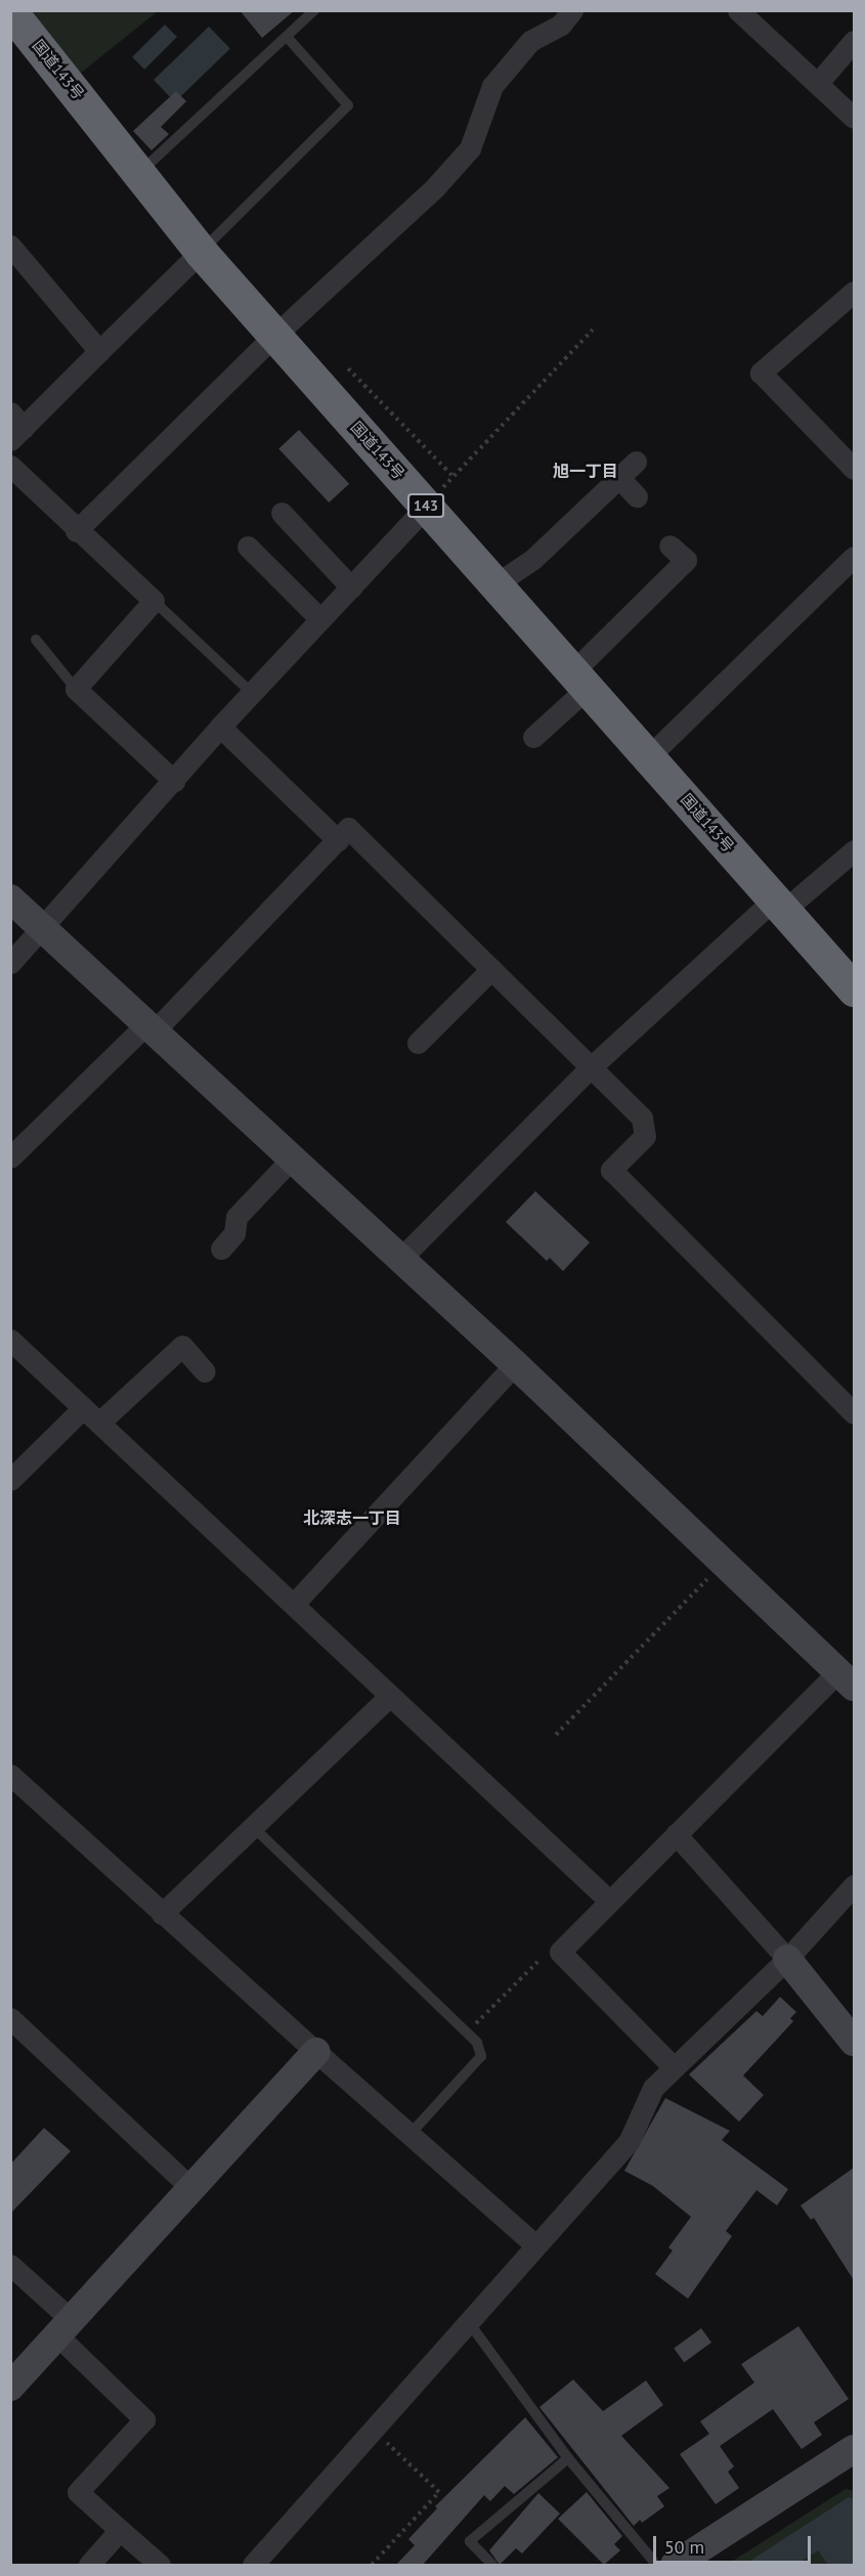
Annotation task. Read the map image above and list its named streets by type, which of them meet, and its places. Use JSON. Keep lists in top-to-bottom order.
{
  "streets": {
    "highway": ["国道143号", "143"]
  },
  "districts": ["旭一丁目", "北深志一丁目"],
  "scale_bar": "50 m"
}
